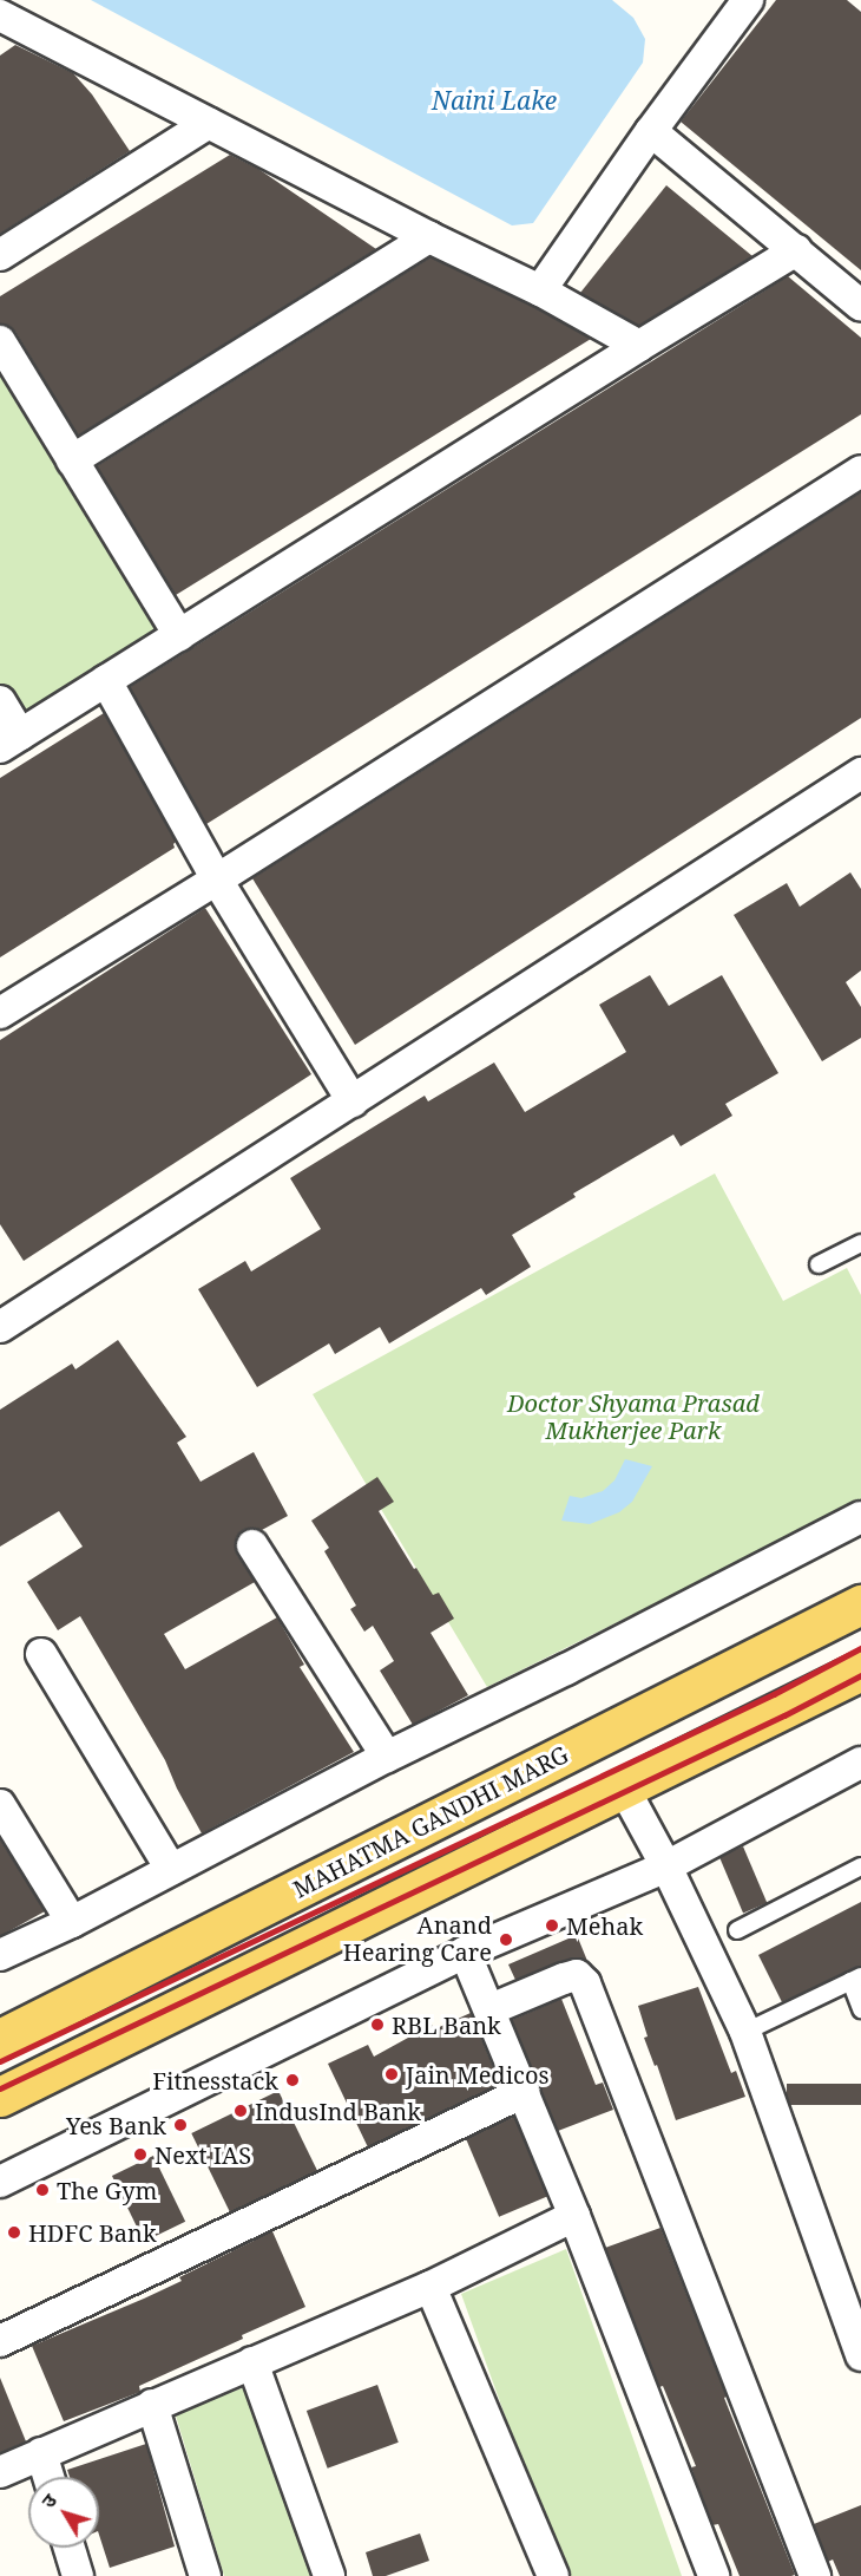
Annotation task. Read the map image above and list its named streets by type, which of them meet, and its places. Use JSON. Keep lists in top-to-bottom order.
{
  "streets": {
    "main road": ["MAHATMA GANDHI MARG"]
  },
  "water": ["Naini Lake"],
  "parks": ["Doctor Shyama Prasad Mukherjee Park"],
  "places": [
    "Mehak",
    "Anand Hearing Care",
    "RBL Bank",
    "Jain Medicos",
    "Fitnesstack",
    "IndusInd Bank",
    "Yes Bank",
    "Next IAS",
    "The Gym",
    "HDFC Bank"
  ],
  "north": "top left"
}
